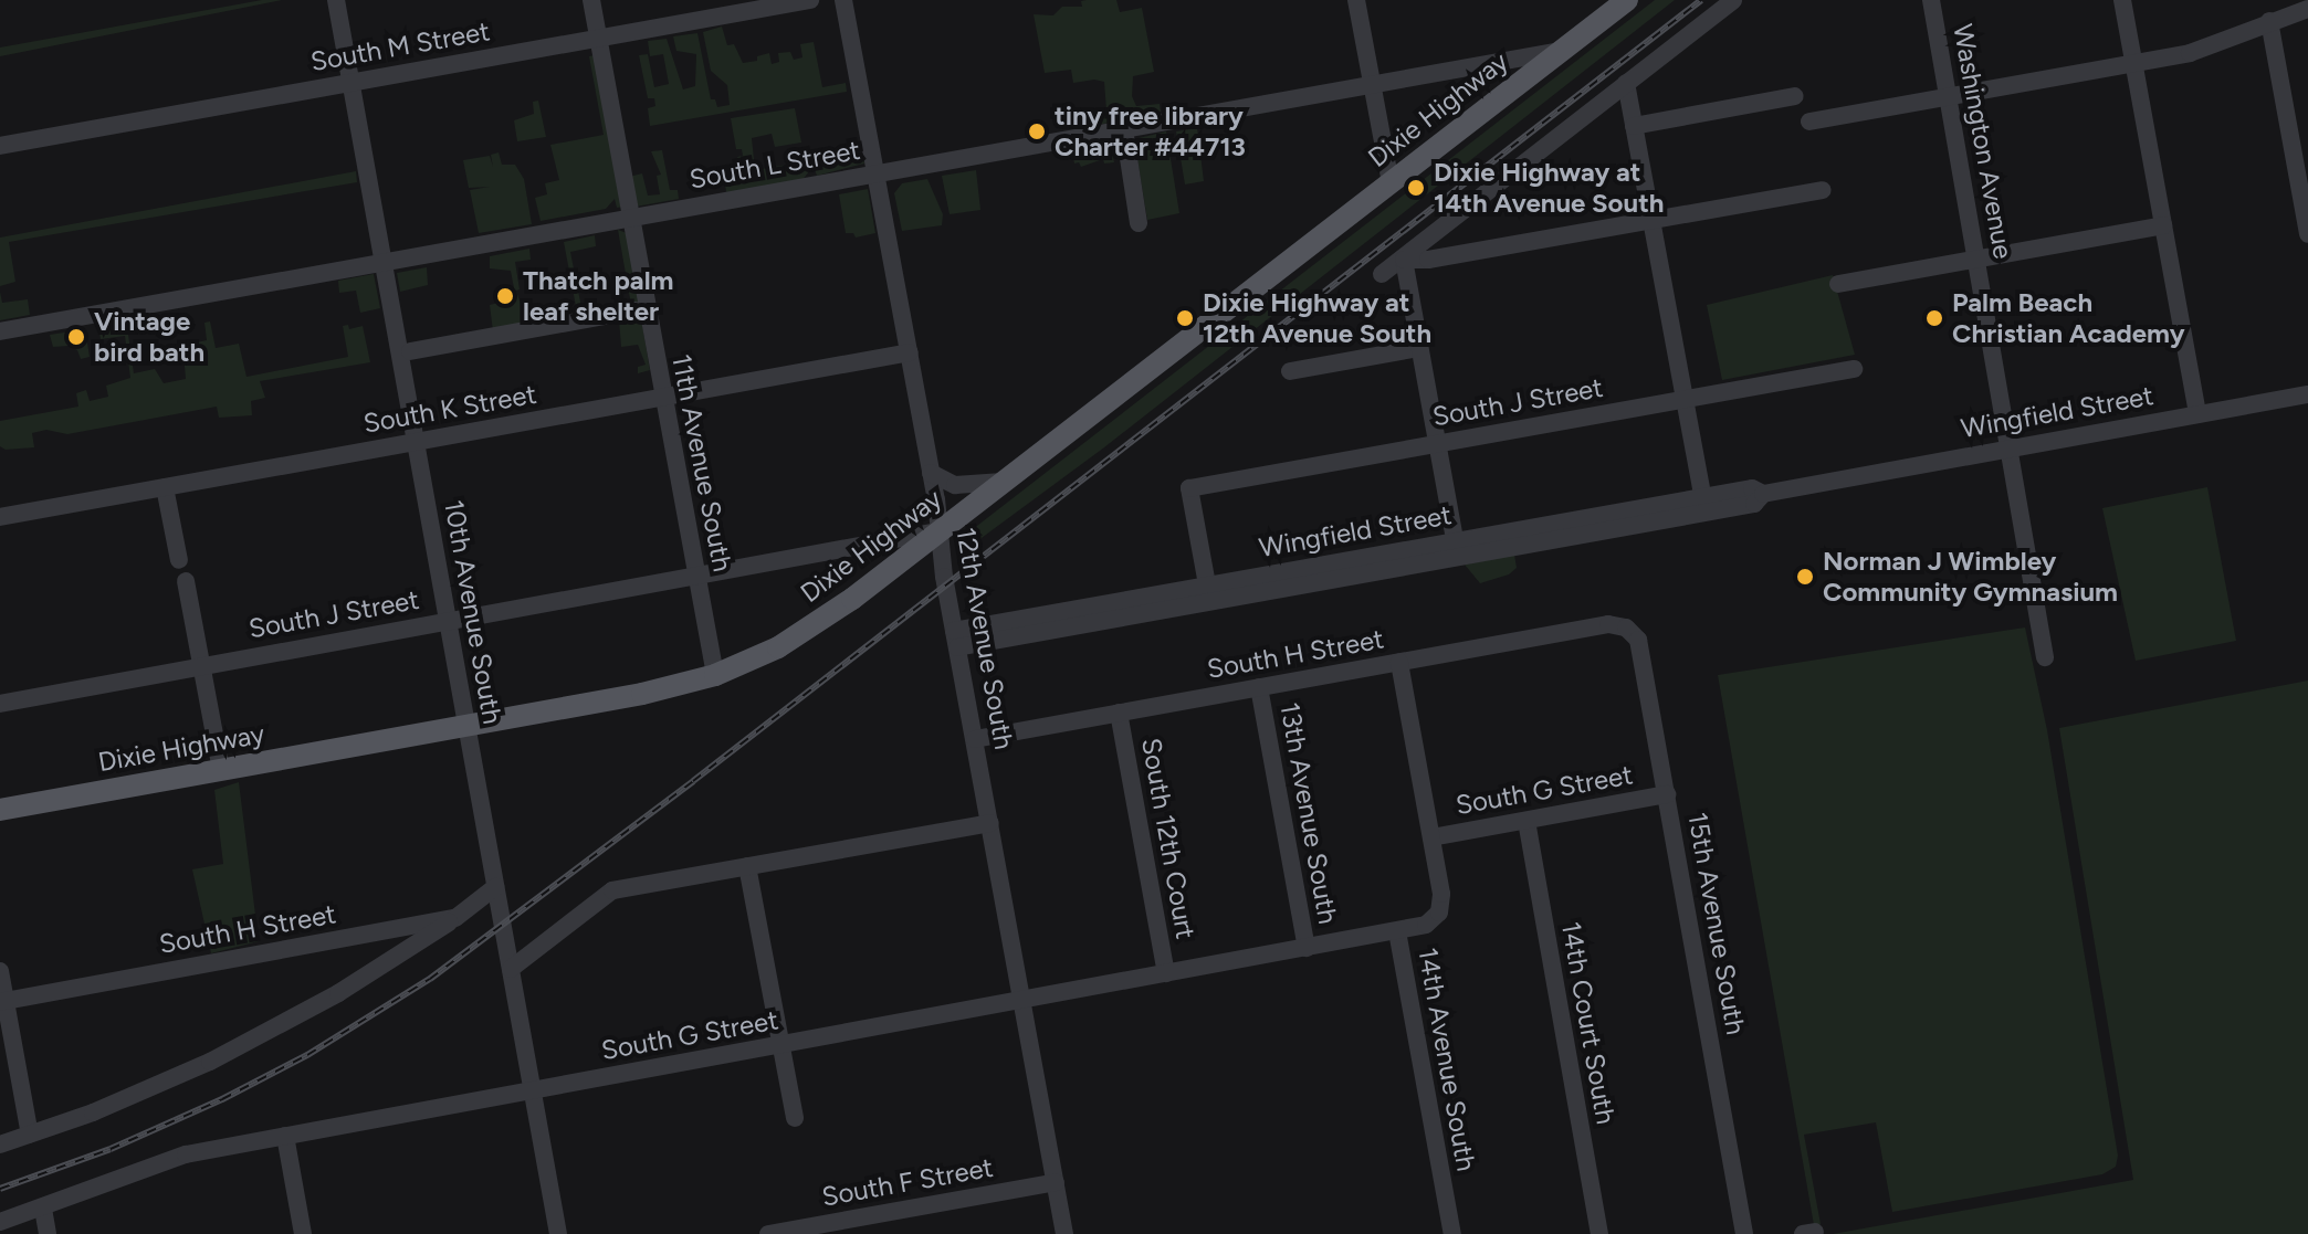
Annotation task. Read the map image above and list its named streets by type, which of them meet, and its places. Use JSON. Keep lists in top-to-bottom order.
{
  "streets": {
    "main road": ["Dixie Highway"],
    "street": [
      "South M Street",
      "Washington Avenue",
      "South L Street",
      "South J Street",
      "South K Street",
      "Wingfield Street",
      "11th Avenue South",
      "10th Avenue South",
      "12th Avenue South",
      "South H Street",
      "South G Street",
      "13th Avenue South",
      "South 12th Court",
      "15th Avenue South",
      "14th Court South",
      "14th Avenue South",
      "South F Street"
    ]
  },
  "crossings": [
    ["South M Street", "11th Avenue South"],
    ["South M Street", "10th Avenue South"],
    ["Dixie Highway", "South L Street"],
    ["Dixie Highway", "South J Street"],
    ["Dixie Highway", "11th Avenue South"],
    ["Dixie Highway", "10th Avenue South"],
    ["Dixie Highway", "12th Avenue South"],
    ["Washington Avenue", "Wingfield Street"],
    ["South L Street", "11th Avenue South"],
    ["South L Street", "10th Avenue South"],
    ["South L Street", "12th Avenue South"],
    ["South J Street", "Wingfield Street"],
    ["South J Street", "11th Avenue South"],
    ["South J Street", "10th Avenue South"],
    ["South J Street", "12th Avenue South"],
    ["South K Street", "11th Avenue South"],
    ["South K Street", "10th Avenue South"],
    ["South K Street", "12th Avenue South"],
    ["Wingfield Street", "12th Avenue South"],
    ["10th Avenue South", "South H Street"],
    ["10th Avenue South", "South G Street"],
    ["12th Avenue South", "South H Street"],
    ["12th Avenue South", "South G Street"],
    ["12th Avenue South", "South F Street"],
    ["South H Street", "13th Avenue South"],
    ["South H Street", "South 12th Court"],
    ["South H Street", "15th Avenue South"],
    ["South H Street", "14th Avenue South"],
    ["South G Street", "13th Avenue South"],
    ["South G Street", "South 12th Court"],
    ["South G Street", "15th Avenue South"],
    ["South G Street", "14th Court South"],
    ["South G Street", "14th Avenue South"]
  ],
  "places": [
    "tiny free library Charter #44713",
    "Dixie Highway at 14th Avenue South",
    "Thatch palm leaf shelter",
    "Dixie Highway at 12th Avenue South",
    "Palm Beach Christian Academy",
    "Vintage bird bath",
    "Norman J Wimbley Community Gymnasium"
  ]
}
